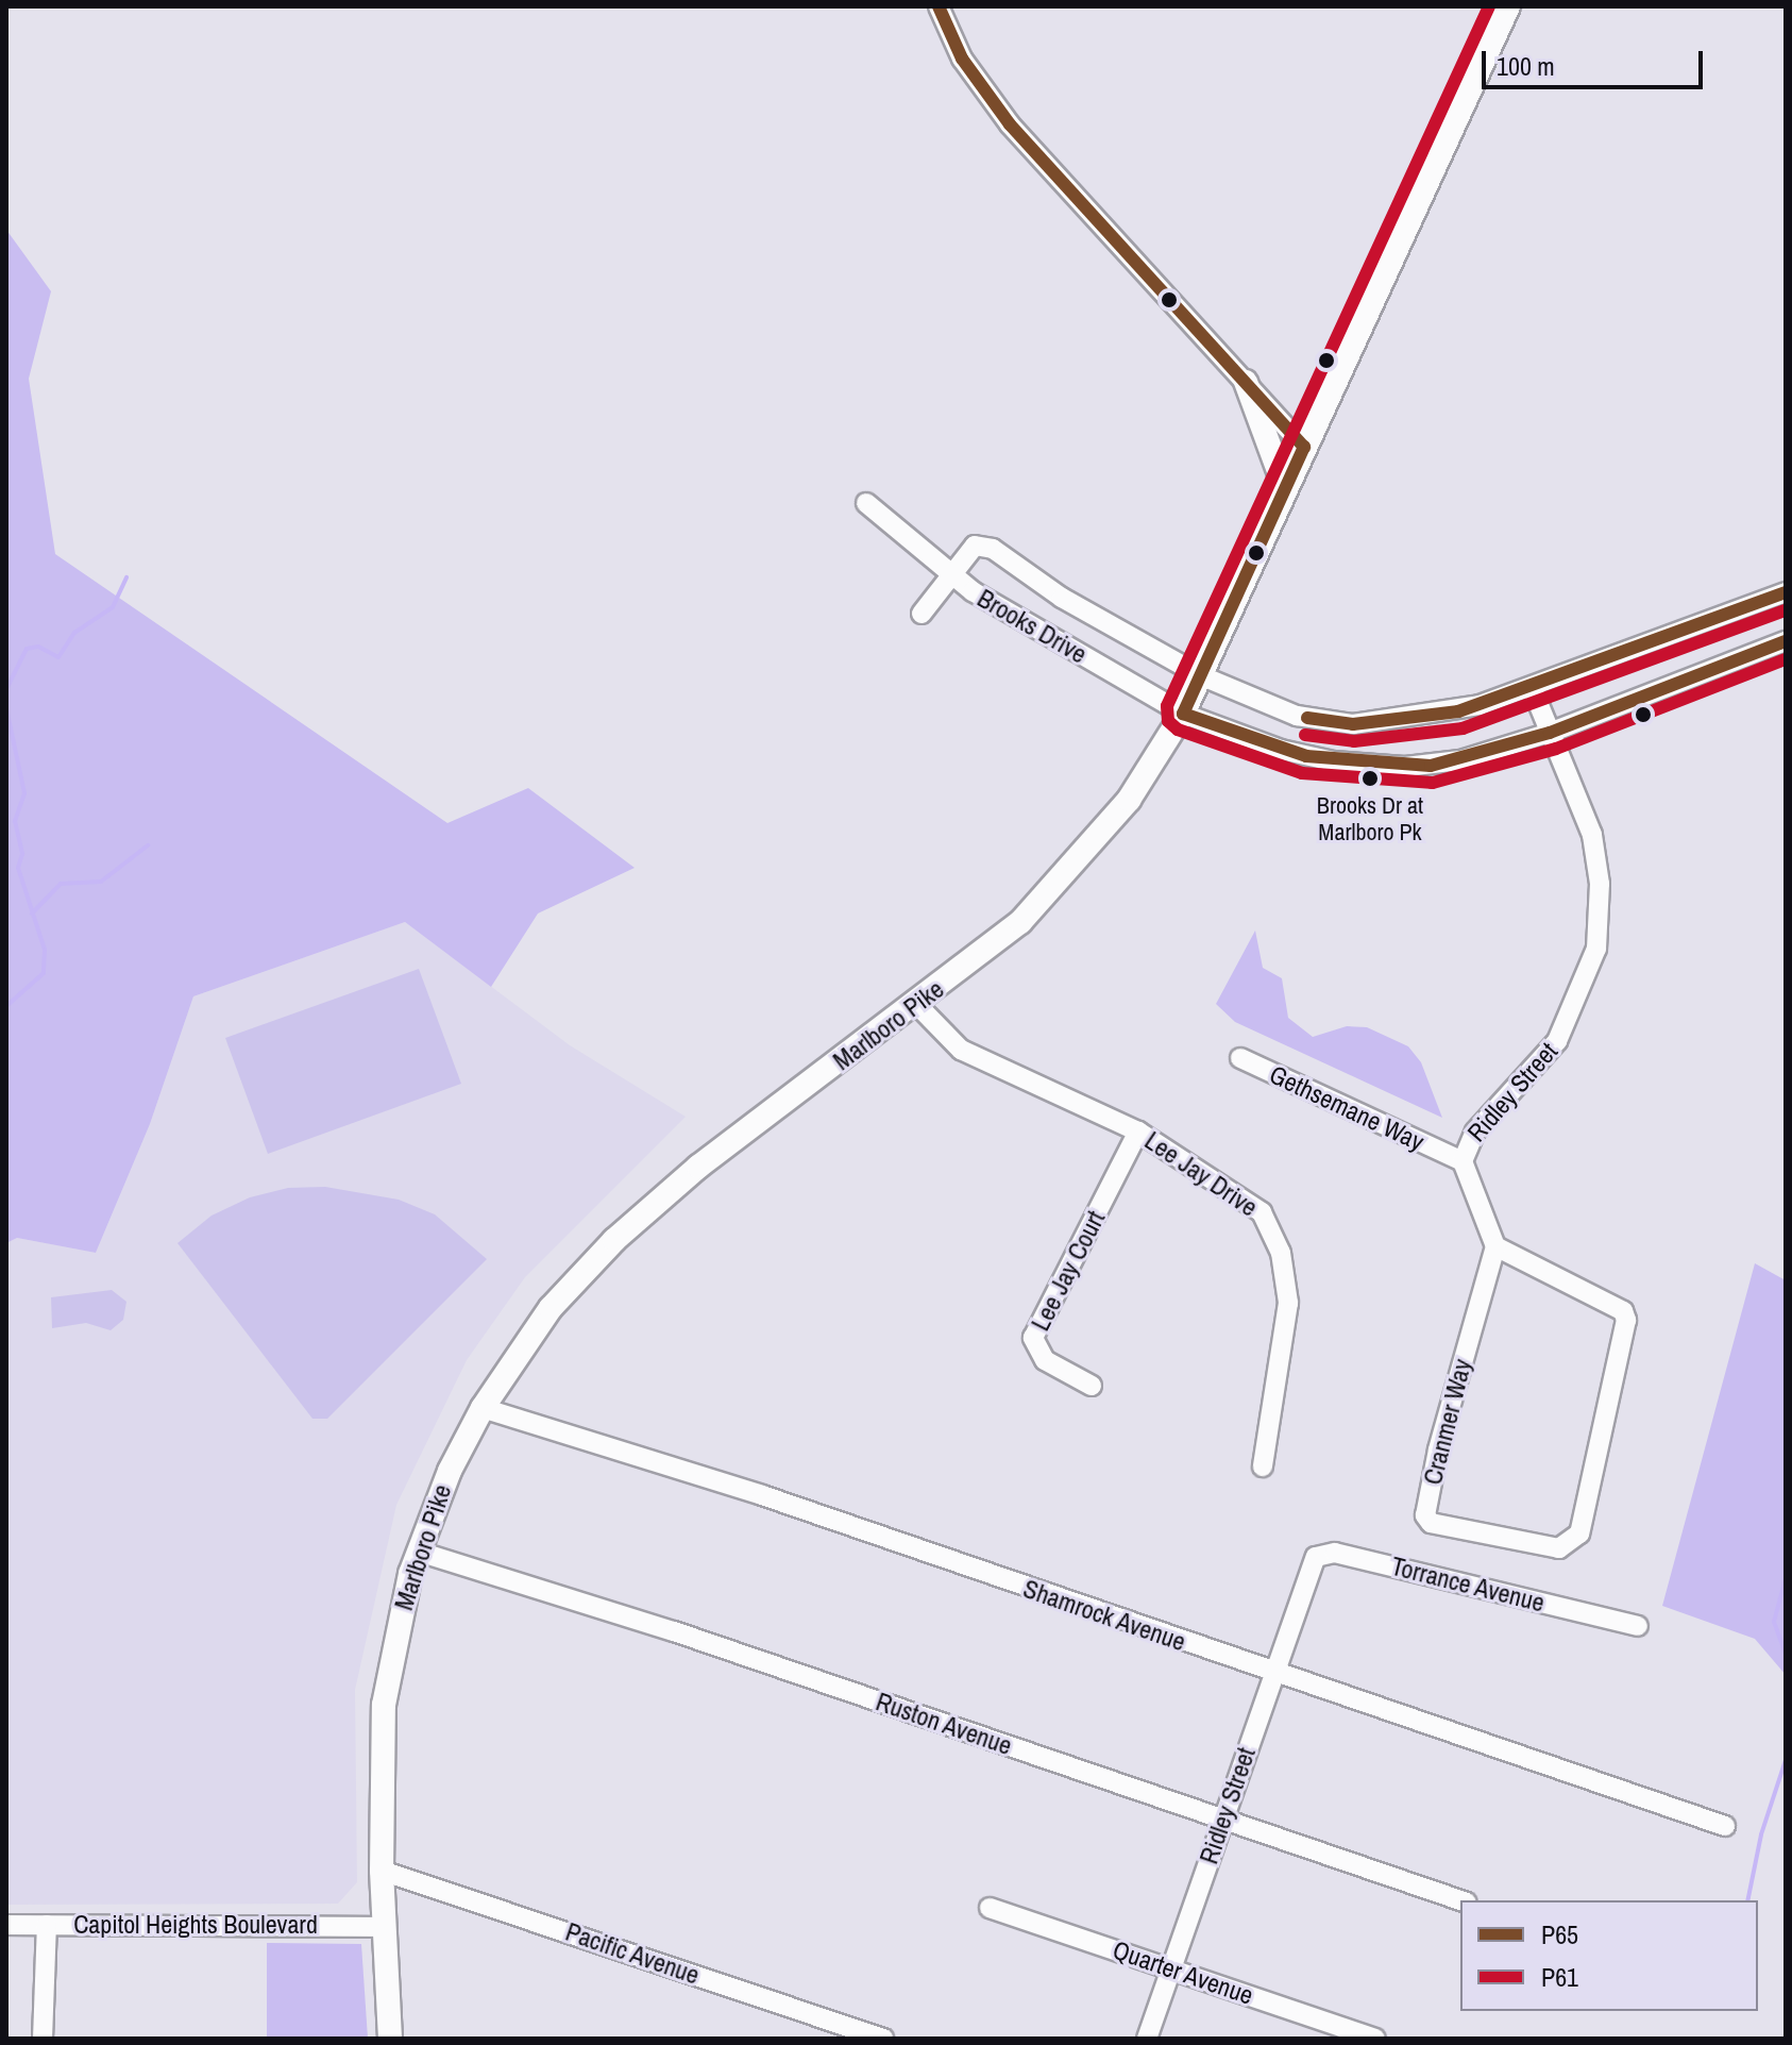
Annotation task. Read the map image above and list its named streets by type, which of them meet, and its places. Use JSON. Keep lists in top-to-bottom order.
{
  "streets": {
    "main road": ["Marlboro Pike"],
    "street": [
      "Brooks Drive",
      "Ridley Street",
      "Gethsemane Way",
      "Lee Jay Drive",
      "Lee Jay Court",
      "Cranmer Way",
      "Torrance Avenue",
      "Shamrock Avenue",
      "Ruston Avenue",
      "Capitol Heights Boulevard",
      "Pacific Avenue",
      "Quarter Avenue"
    ]
  },
  "crossings": [
    ["Brooks Drive", "Marlboro Pike"],
    ["Brooks Drive", "Ridley Street"],
    ["Marlboro Pike", "Lee Jay Drive"],
    ["Marlboro Pike", "Shamrock Avenue"],
    ["Marlboro Pike", "Ruston Avenue"],
    ["Marlboro Pike", "Capitol Heights Boulevard"],
    ["Marlboro Pike", "Pacific Avenue"],
    ["Ridley Street", "Gethsemane Way"],
    ["Ridley Street", "Torrance Avenue"],
    ["Ridley Street", "Shamrock Avenue"],
    ["Ridley Street", "Ruston Avenue"],
    ["Ridley Street", "Quarter Avenue"],
    ["Lee Jay Drive", "Lee Jay Court"]
  ],
  "places": ["Brooks Dr at Marlboro Pk"],
  "lines": ["transit line P65", "transit line P61"],
  "legend": ["P65", "P61"],
  "scale_bar": "100 m"
}
